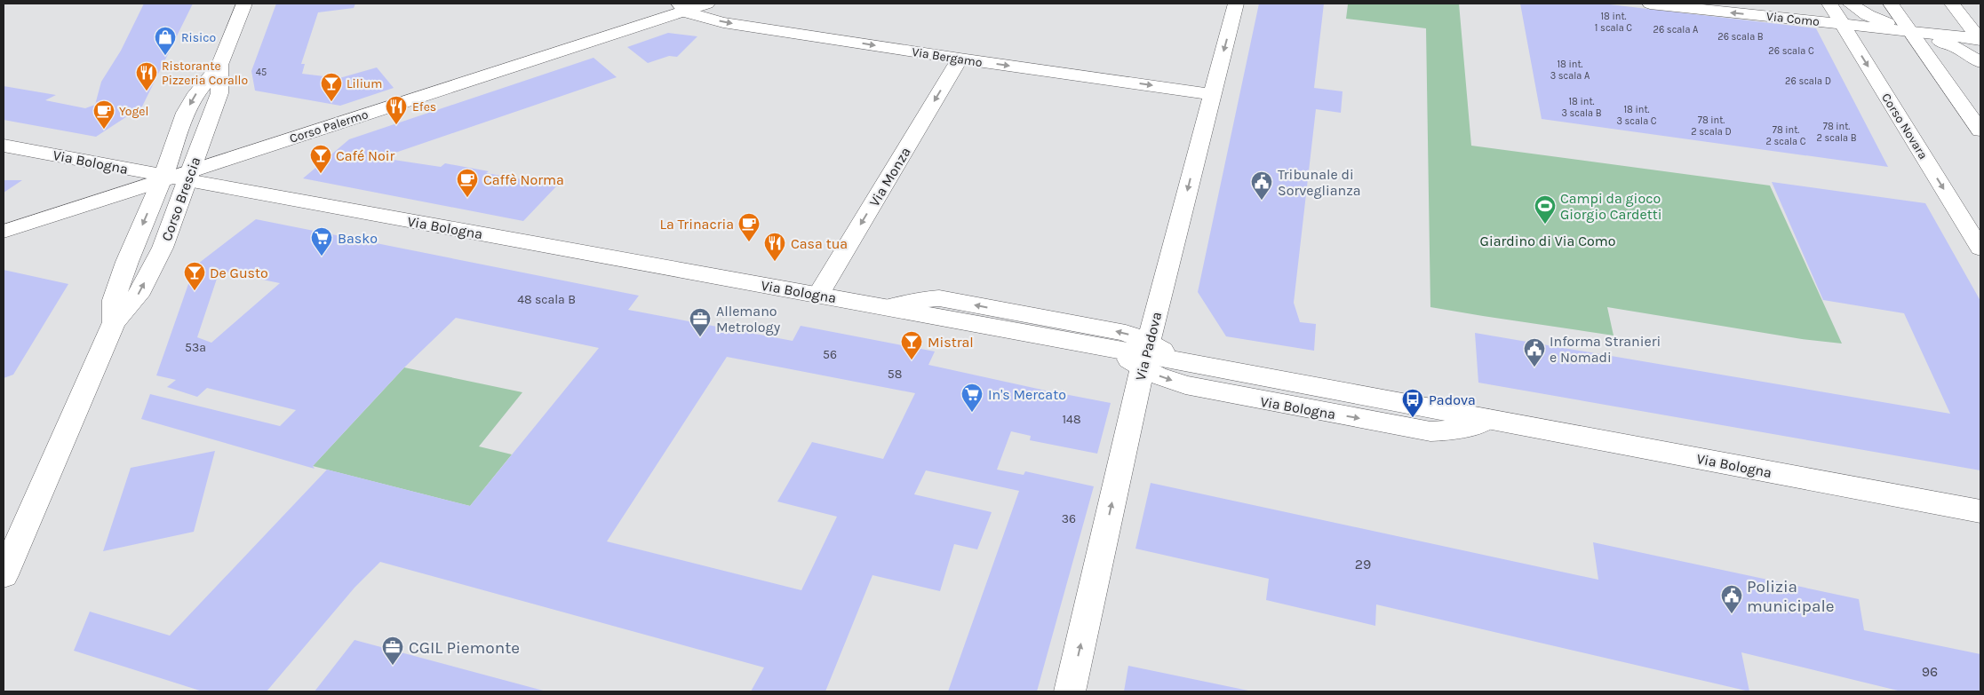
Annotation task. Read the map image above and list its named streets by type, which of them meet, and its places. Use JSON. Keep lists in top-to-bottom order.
{
  "streets": {
    "street": [
      "Via Como",
      "Via Bergamo",
      "Corso Palermo",
      "Corso Novara",
      "Via Bologna",
      "Via Monza",
      "Corso Brescia",
      "Via Padova"
    ]
  },
  "crossings": [
    ["Via Como", "Corso Novara"],
    ["Via Bergamo", "Corso Palermo"],
    ["Via Bergamo", "Via Monza"],
    ["Via Bergamo", "Via Padova"],
    ["Corso Palermo", "Via Bologna"],
    ["Corso Palermo", "Corso Brescia"],
    ["Via Bologna", "Via Monza"],
    ["Via Bologna", "Corso Brescia"],
    ["Via Bologna", "Via Padova"]
  ],
  "one_way": ["Via Como", "Via Bergamo", "Via Monza"],
  "parks": ["Giardino di Via Como"],
  "places": {
    "shop": ["Risico"],
    "restaurant": ["Ristorante Pizzeria Corallo", "Efes", "Casa tua"],
    "bar": [
      "Lilium",
      "Café Noir",
      "De Gusto",
      "Mistral"
    ],
    "cafe": ["Yogel", "Caffè Norma", "La Trinacria"],
    "public building": ["Tribunale di Sorveglianza", "Informa Stranieri e Nomadi", "Polizia municipale"],
    "sports": ["Campi da gioco Giorgio Cardetti"],
    "supermarket": ["Basko", "In's Mercato"],
    "office": ["Allemano Metrology", "CGIL Piemonte"],
    "bus stop": ["Padova"]
  },
  "house_numbers": [
    "18 int. 1 scala C",
    "26 scala A",
    "26 scala B",
    "26 scala C",
    "18 int. 3 scala A",
    "45",
    "26 scala D",
    "18 int. 3 scala B",
    "18 int. 3 scala C",
    "78 int. 2 scala D",
    "78 int. 2 scala B",
    "78 int. 2 scala C",
    "48 scala B",
    "53a",
    "56",
    "58",
    "148",
    "36",
    "29",
    "96"
  ]
}
